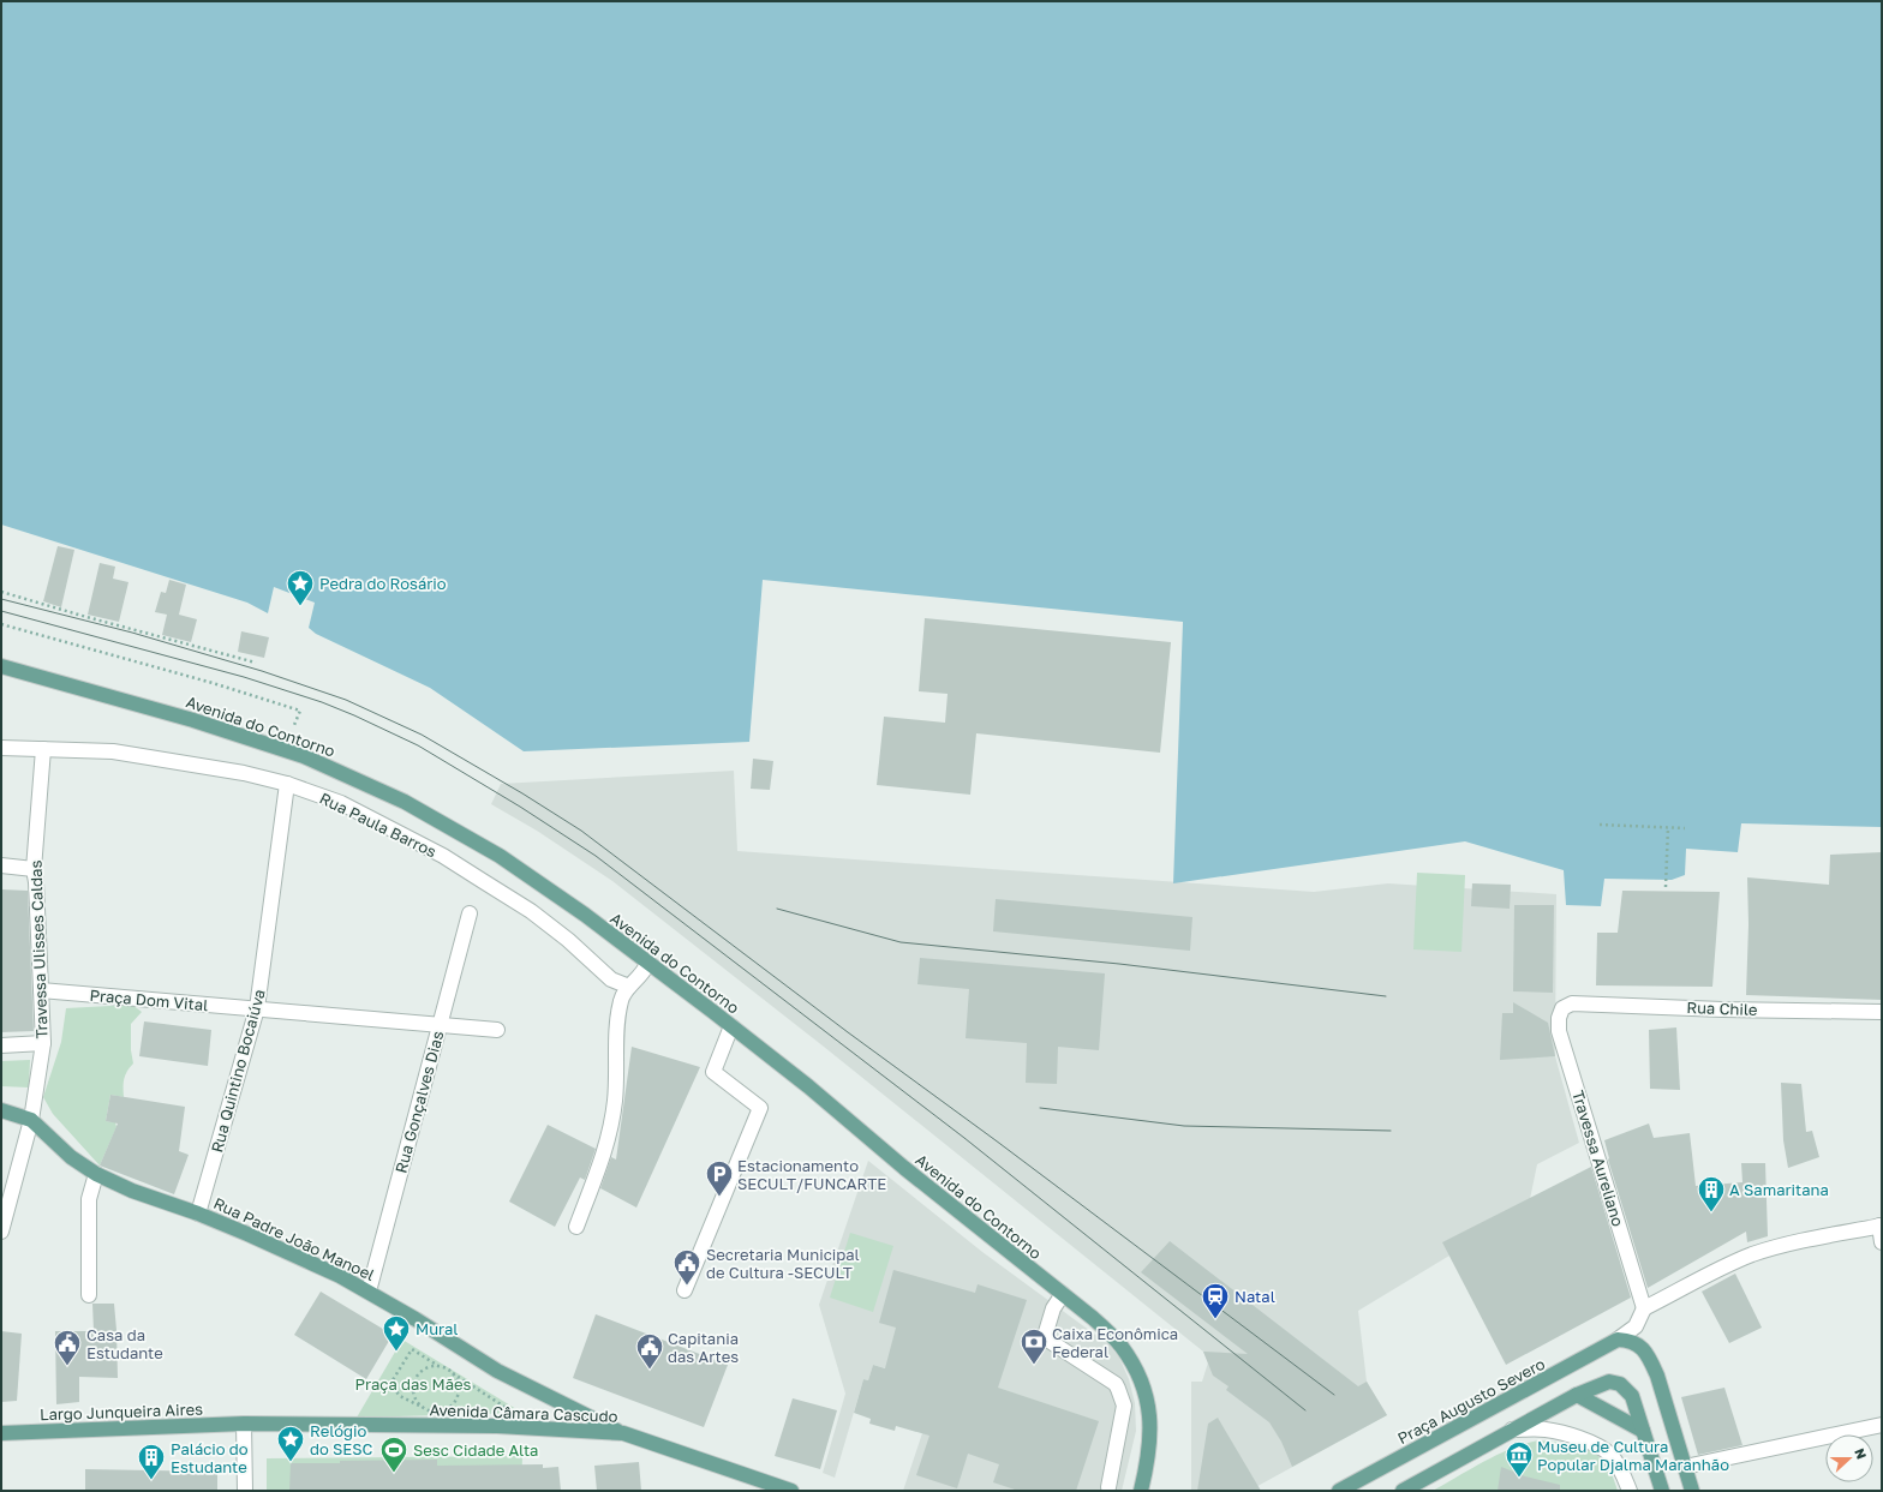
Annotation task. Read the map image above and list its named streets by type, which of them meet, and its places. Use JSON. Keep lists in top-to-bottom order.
{
  "streets": {
    "main road": [
      "Avenida do Contorno",
      "Rua Padre João Manoel",
      "Praça Augusto Severo",
      "Largo Junqueira Aires",
      "Avenida Câmara Cascudo"
    ],
    "street": [
      "Rua Paula Barros",
      "Travessa Ulisses Caldas",
      "Praça Dom Vital",
      "Rua Chile",
      "Rua Quintino Bocaiúva",
      "Rua Gonçalves Dias",
      "Travessa Aureliano"
    ]
  },
  "crossings": [
    ["Rua Paula Barros", "Travessa Ulisses Caldas"],
    ["Rua Paula Barros", "Rua Quintino Bocaiúva"],
    ["Travessa Ulisses Caldas", "Praça Dom Vital"],
    ["Travessa Ulisses Caldas", "Rua Padre João Manoel"],
    ["Praça Dom Vital", "Rua Quintino Bocaiúva"],
    ["Praça Dom Vital", "Rua Gonçalves Dias"],
    ["Rua Chile", "Travessa Aureliano"],
    ["Rua Quintino Bocaiúva", "Rua Padre João Manoel"],
    ["Rua Gonçalves Dias", "Rua Padre João Manoel"],
    ["Travessa Aureliano", "Praça Augusto Severo"],
    ["Rua Padre João Manoel", "Avenida Câmara Cascudo"],
    ["Largo Junqueira Aires", "Avenida Câmara Cascudo"]
  ],
  "parks": ["Praça das Mães"],
  "places": {
    "place": ["Pedra do Rosário", "Mural", "Relógio do SESC"],
    "parking": ["Estacionamento SECULT/FUNCARTE"],
    "building": ["A Samaritana", "Palácio do Estudante"],
    "public building": ["Secretaria Municipal de Cultura -SECULT", "Casa da Estudante", "Capitania das Artes"],
    "station": ["Natal"],
    "bank": ["Caixa Econômica Federal"],
    "sports": ["Sesc Cidade Alta"],
    "museum": ["Museu de Cultura Popular Djalma Maranhão"]
  },
  "north": "right"
}
